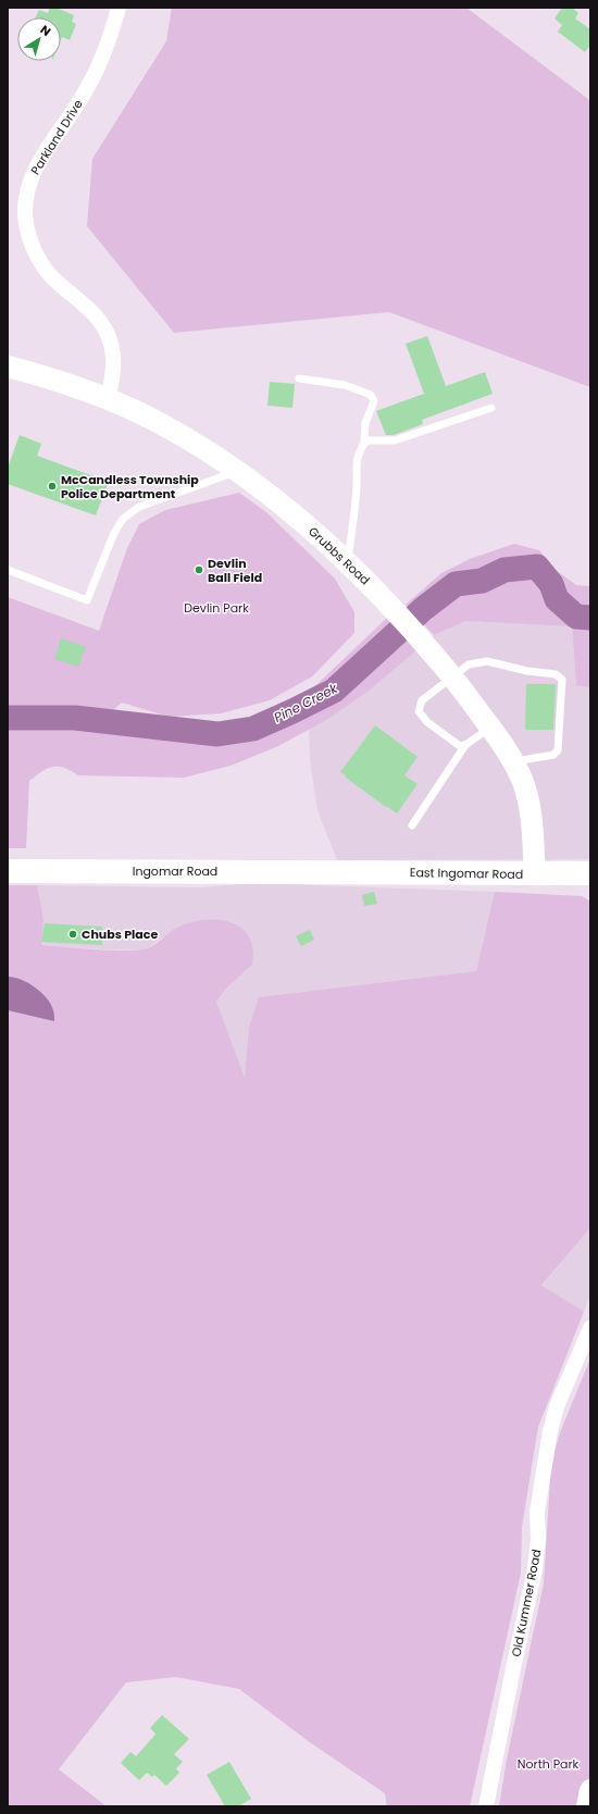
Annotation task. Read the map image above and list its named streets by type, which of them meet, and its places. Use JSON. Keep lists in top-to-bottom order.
{
  "streets": {
    "main road": ["Ingomar Road", "East Ingomar Road"],
    "street": ["Parkland Drive", "Grubbs Road", "Old Kummer Road"]
  },
  "crossings": [
    ["Parkland Drive", "Grubbs Road"],
    ["Grubbs Road", "East Ingomar Road"],
    ["Ingomar Road", "East Ingomar Road"]
  ],
  "water": ["Pine Creek"],
  "parks": ["Devlin Park", "North Park"],
  "places": ["McCandless Township Police Department", "Devlin Ball Field", "Chubs Place"],
  "north": "top right"
}
